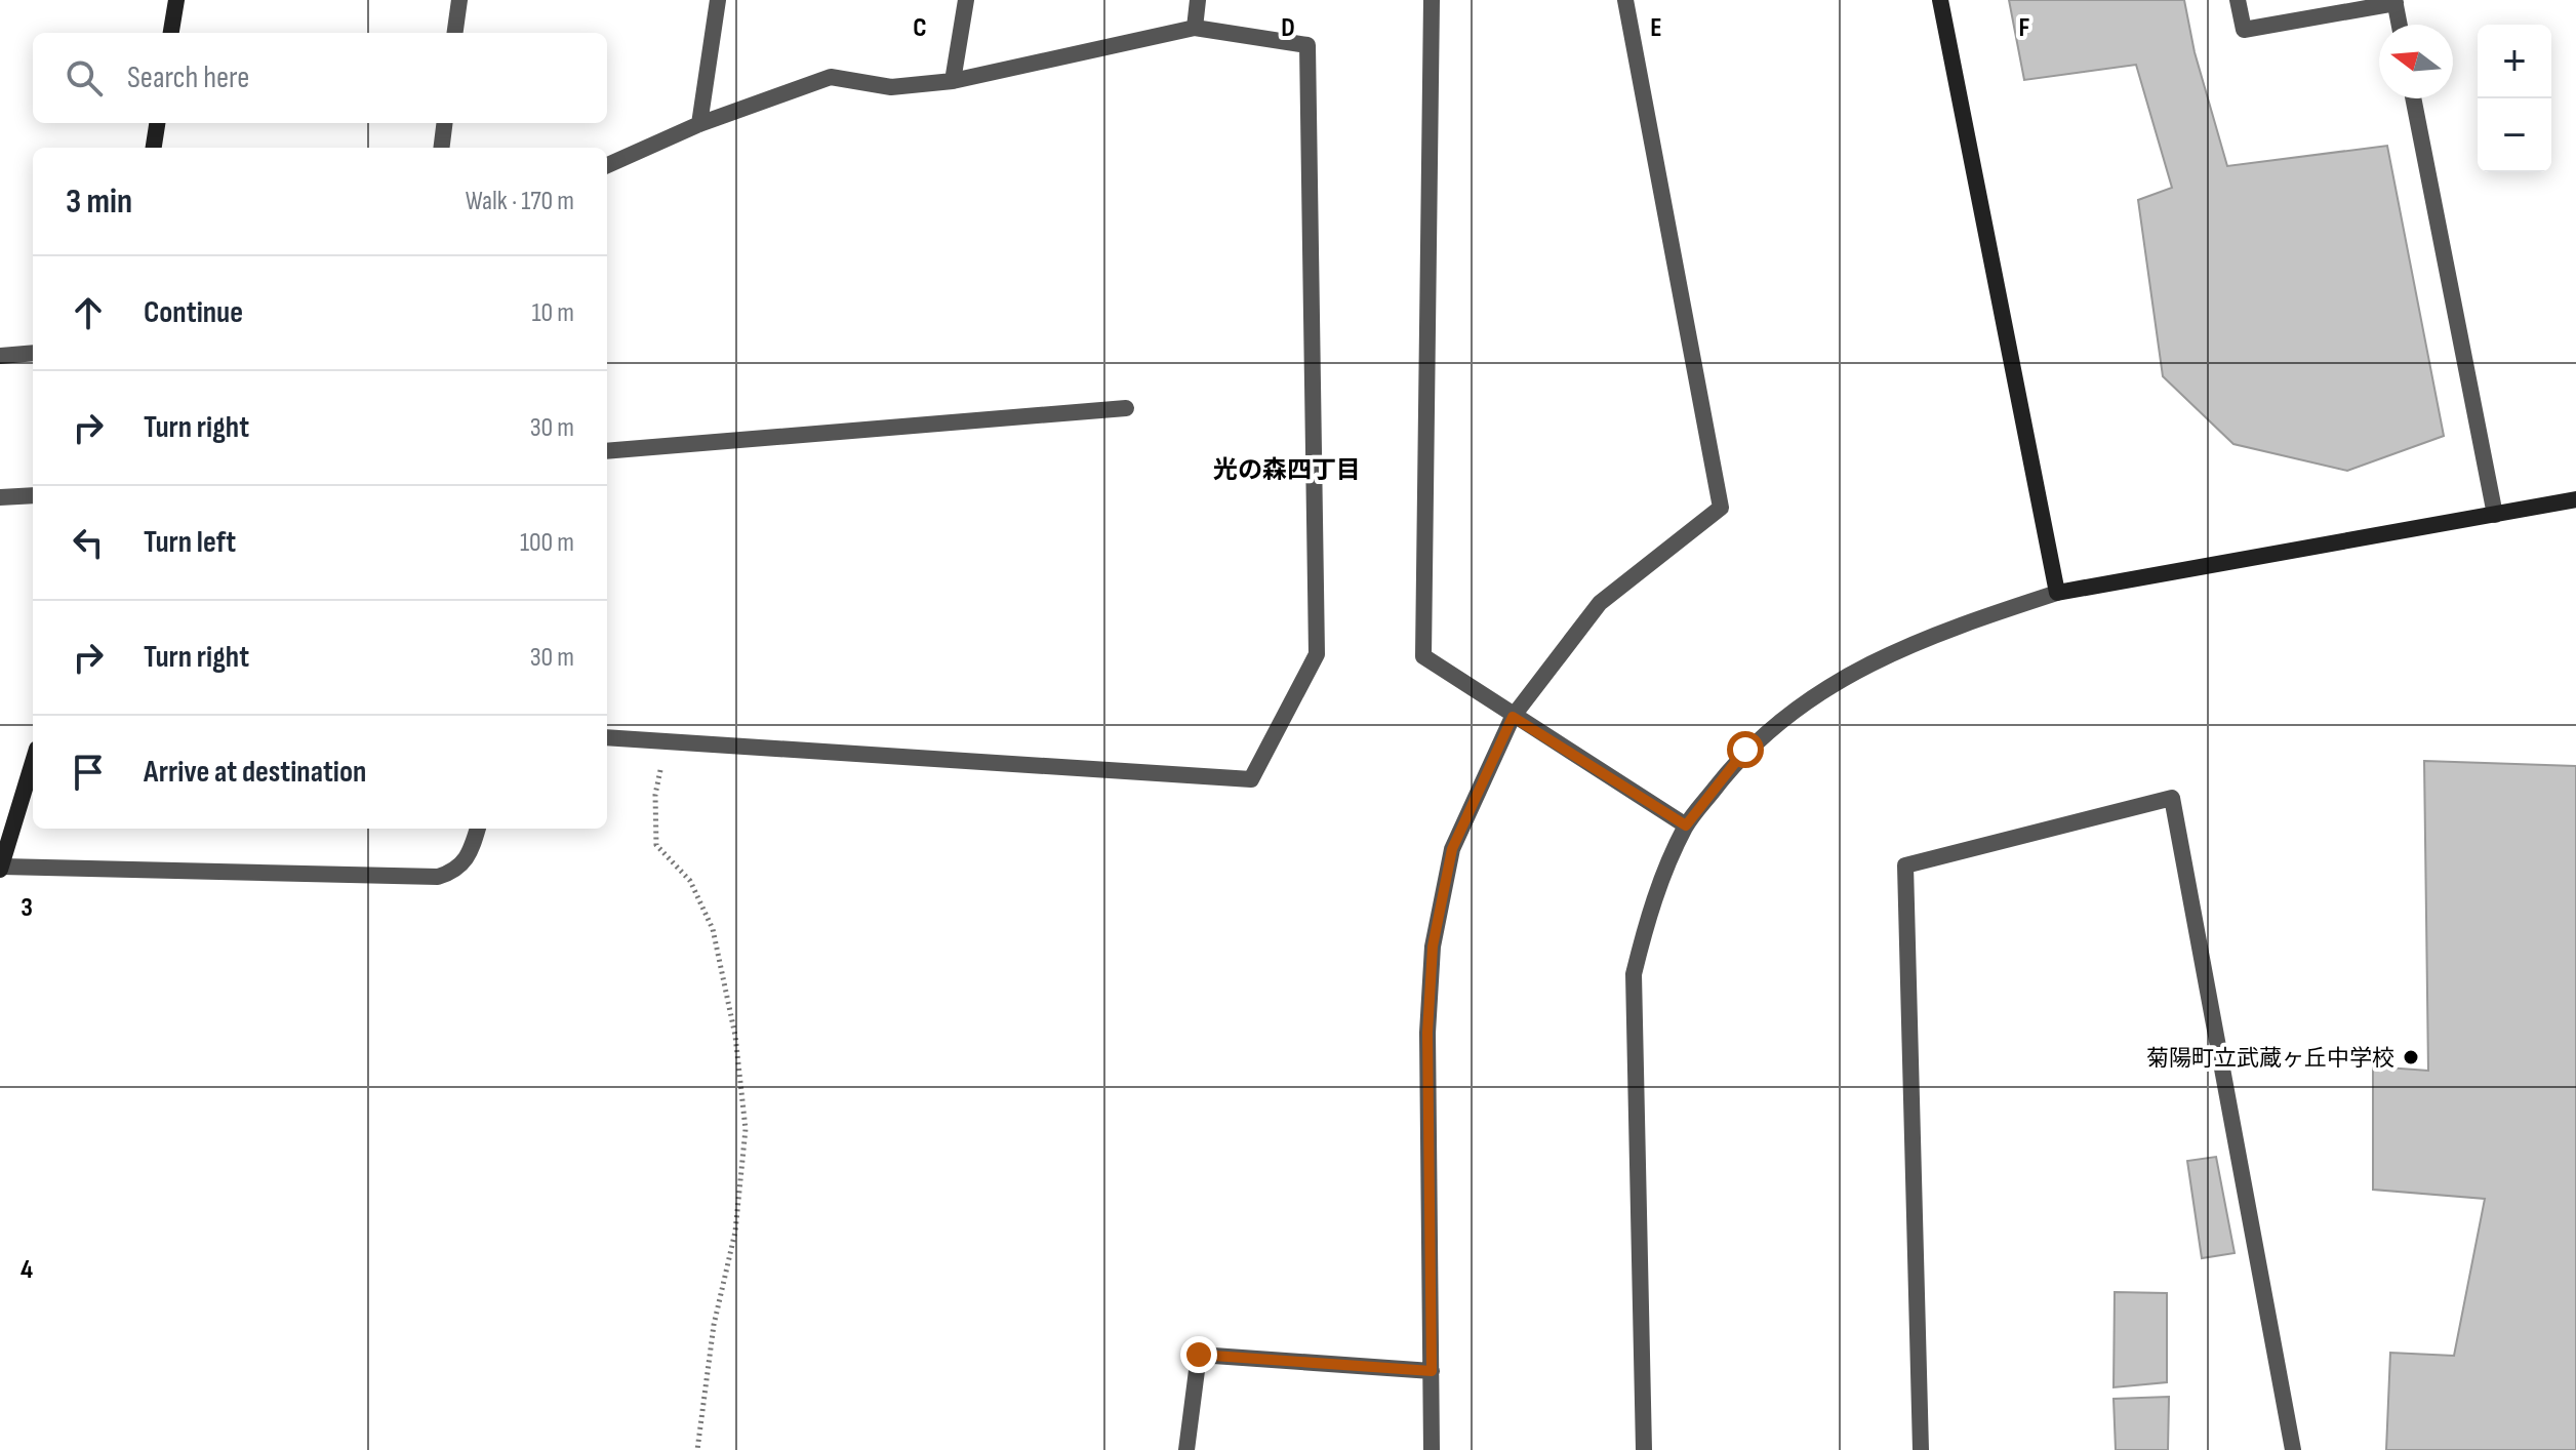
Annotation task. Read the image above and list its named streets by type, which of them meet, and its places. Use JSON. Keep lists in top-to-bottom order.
{
  "districts": ["光の森四丁目"],
  "places": ["菊陽町立武蔵ヶ丘中学校"],
  "north": "left",
  "page": {
    "map_buttons": ["+", "−"],
    "search": "Search here",
    "heading": ["3 min", "Walk · 170 m"],
    "list": [
      ["Continue", "10 m"],
      ["Turn right", "30 m"],
      ["Turn left", "100 m"],
      ["Turn right", "30 m"],
      "Arrive at destination"
    ]
  },
  "grid": {
    "columns": [
      "C",
      "D",
      "E",
      "F"
    ],
    "rows": ["3", "4"]
  }
}
